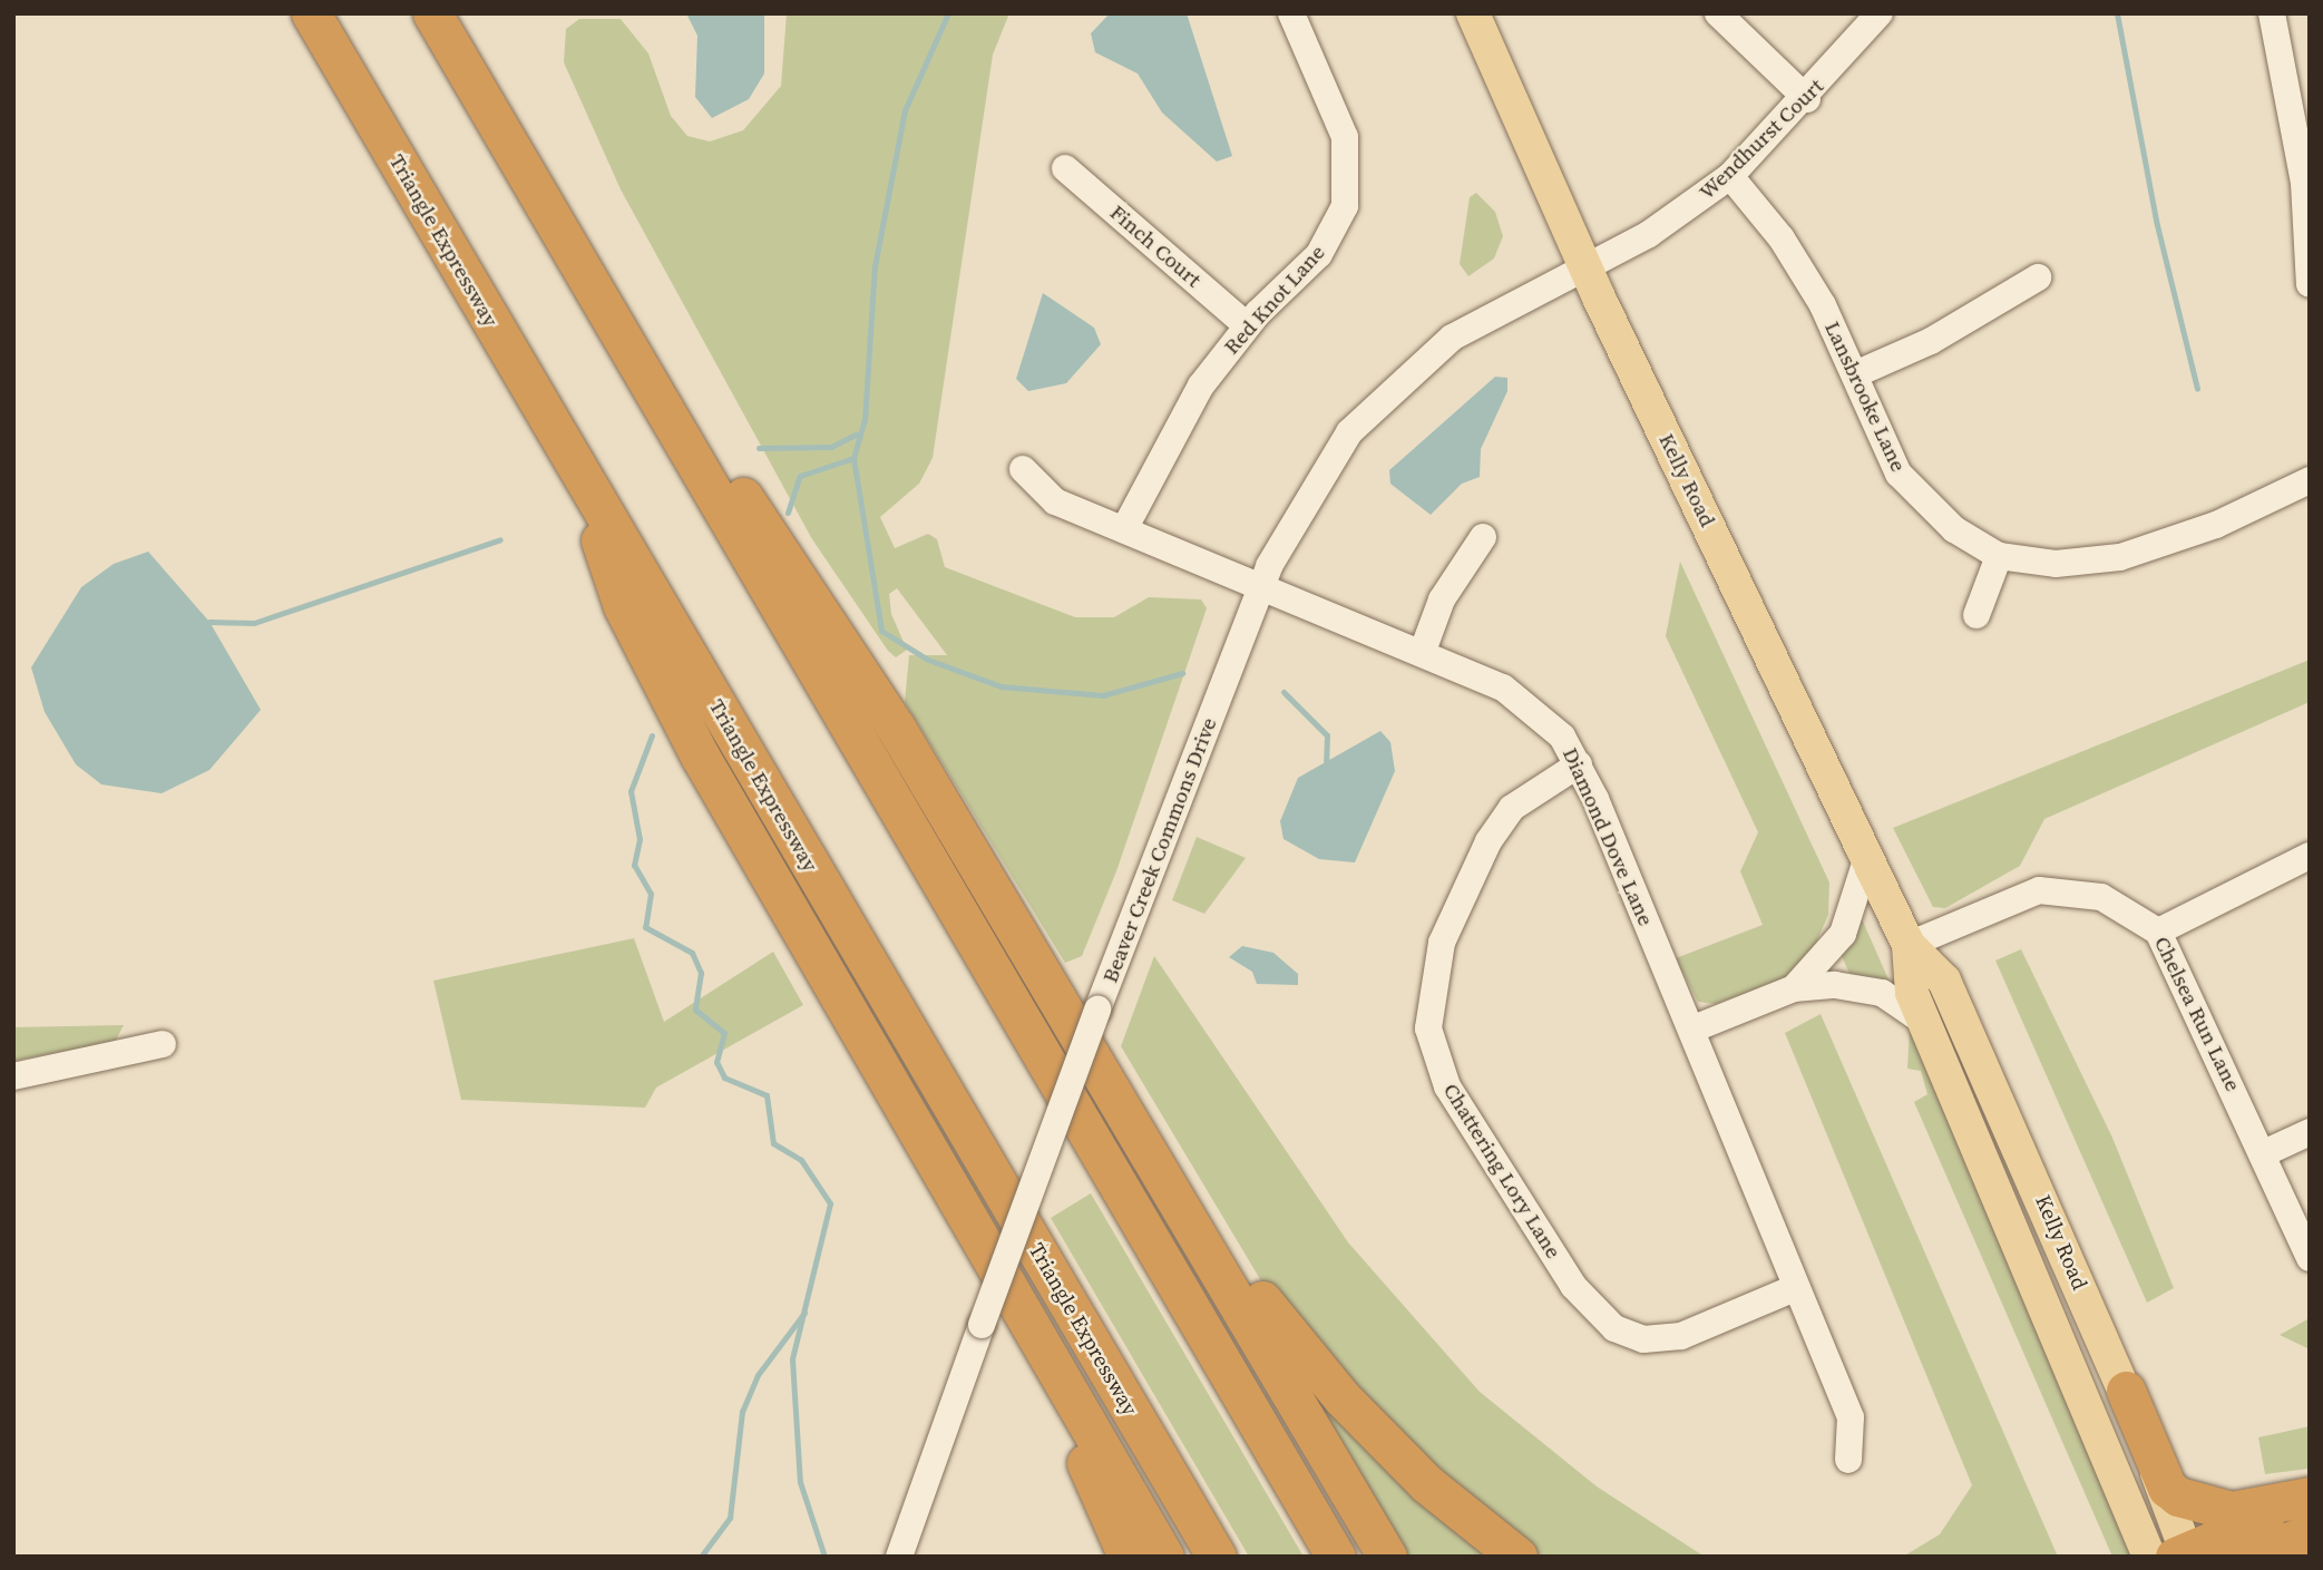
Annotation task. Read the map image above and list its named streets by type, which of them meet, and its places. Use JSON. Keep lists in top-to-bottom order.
{
  "streets": {
    "highway": ["Triangle Expressway"],
    "main road": ["Kelly Road"],
    "street": [
      "Wendhurst Court",
      "Finch Court",
      "Red Knot Lane",
      "Lansbrooke Lane",
      "Diamond Dove Lane",
      "Beaver Creek Commons Drive",
      "Chelsea Run Lane",
      "Chattering Lory Lane"
    ]
  },
  "crossings": [
    ["Wendhurst Court", "Lansbrooke Lane"],
    ["Wendhurst Court", "Kelly Road"],
    ["Wendhurst Court", "Beaver Creek Commons Drive"],
    ["Finch Court", "Red Knot Lane"],
    ["Red Knot Lane", "Diamond Dove Lane"],
    ["Kelly Road", "Beaver Creek Commons Drive"],
    ["Kelly Road", "Chelsea Run Lane"],
    ["Diamond Dove Lane", "Beaver Creek Commons Drive"],
    ["Diamond Dove Lane", "Chattering Lory Lane"]
  ]
}
